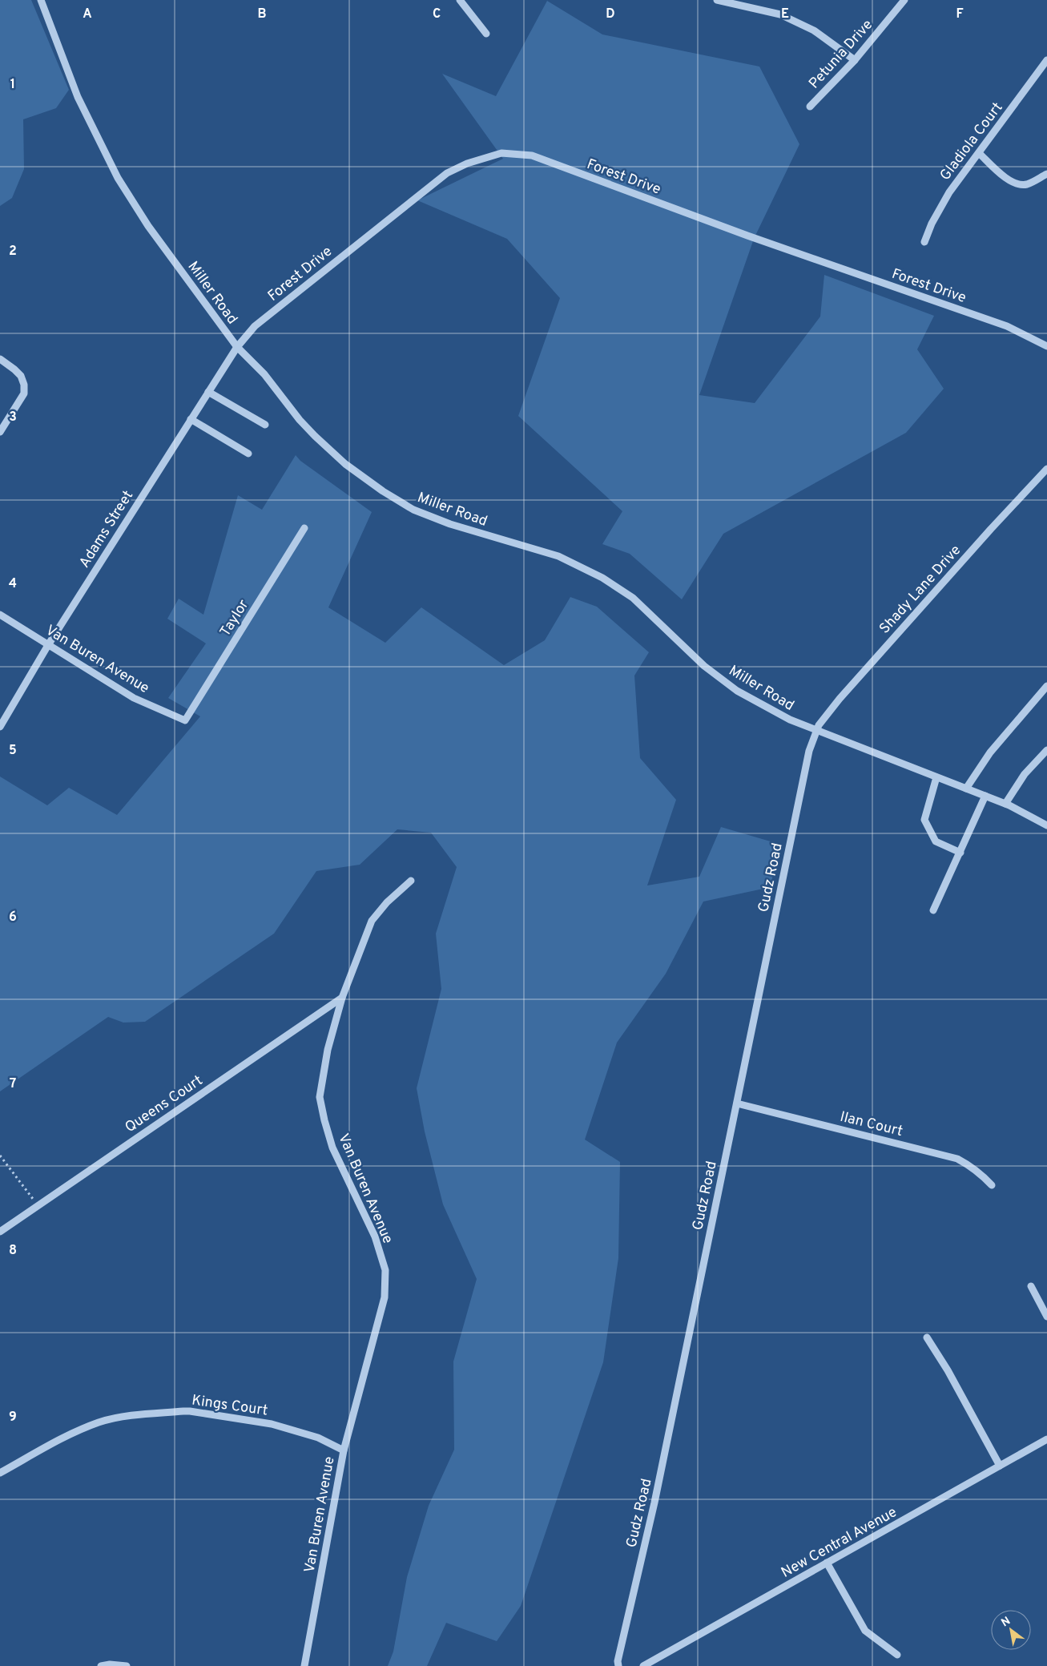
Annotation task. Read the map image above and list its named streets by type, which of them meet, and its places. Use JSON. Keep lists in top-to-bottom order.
{
  "streets": {
    "street": [
      "Petunia Drive",
      "Gladiola Court",
      "Forest Drive",
      "Miller Road",
      "Adams Street",
      "Shady Lane Drive",
      "Taylor",
      "Van Buren Avenue",
      "Gudz Road",
      "Queens Court",
      "Ilan Court",
      "Kings Court",
      "New Central Avenue"
    ]
  },
  "crossings": [
    ["Forest Drive", "Miller Road"],
    ["Forest Drive", "Adams Street"],
    ["Miller Road", "Adams Street"],
    ["Miller Road", "Shady Lane Drive"],
    ["Miller Road", "Gudz Road"],
    ["Adams Street", "Van Buren Avenue"],
    ["Shady Lane Drive", "Gudz Road"],
    ["Taylor", "Van Buren Avenue"],
    ["Van Buren Avenue", "Queens Court"],
    ["Van Buren Avenue", "Kings Court"],
    ["Gudz Road", "Ilan Court"]
  ],
  "north": "top left",
  "grid": {
    "columns": [
      "A",
      "B",
      "C",
      "D",
      "E",
      "F"
    ],
    "rows": [
      "1",
      "2",
      "3",
      "4",
      "5",
      "6",
      "7",
      "8",
      "9"
    ]
  }
}
